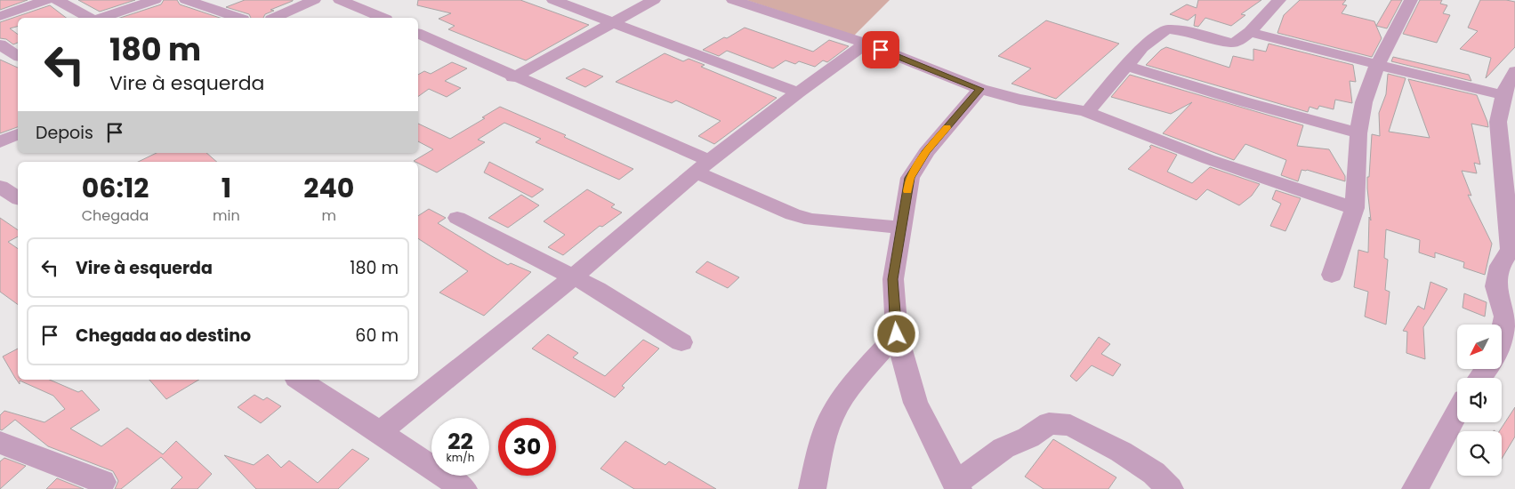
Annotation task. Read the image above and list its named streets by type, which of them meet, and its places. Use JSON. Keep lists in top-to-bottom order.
{
  "north": "bottom left",
  "page": {
    "turn": ["180 m", "Vire à esquerda"],
    "then": "Depois",
    "eta": [
      "06:12",
      "Chegada",
      "1",
      "min",
      "240",
      "m"
    ],
    "list": [
      {
        "name": "Vire à esquerda",
        "value": "180 m"
      },
      {
        "name": "Chegada ao destino",
        "value": "60 m"
      }
    ],
    "speed": "22 km/h",
    "limit": "30"
  }
}
